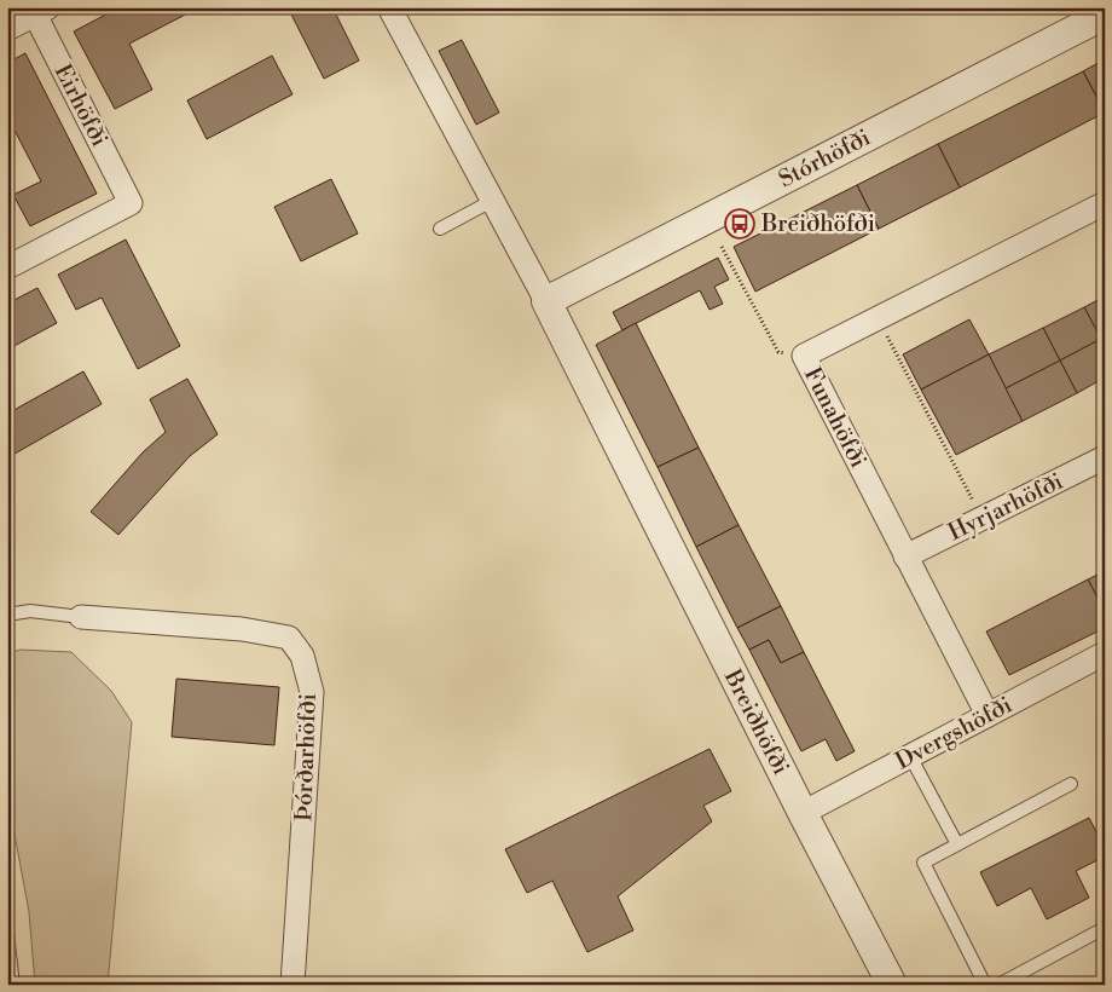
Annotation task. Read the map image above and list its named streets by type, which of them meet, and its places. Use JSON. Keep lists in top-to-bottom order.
{
  "streets": {
    "street": [
      "Eirhöfði",
      "Stórhöfði",
      "Funahöfði",
      "Hyrjarhöfði",
      "Breiðhöfði",
      "Dvergshöfði",
      "Þórðarhöfði"
    ]
  },
  "crossings": [
    ["Stórhöfði", "Breiðhöfði"],
    ["Funahöfði", "Hyrjarhöfði"],
    ["Funahöfði", "Dvergshöfði"],
    ["Breiðhöfði", "Dvergshöfði"]
  ],
  "places": {
    "bus stop": ["Breiðhöfði"]
  }
}
